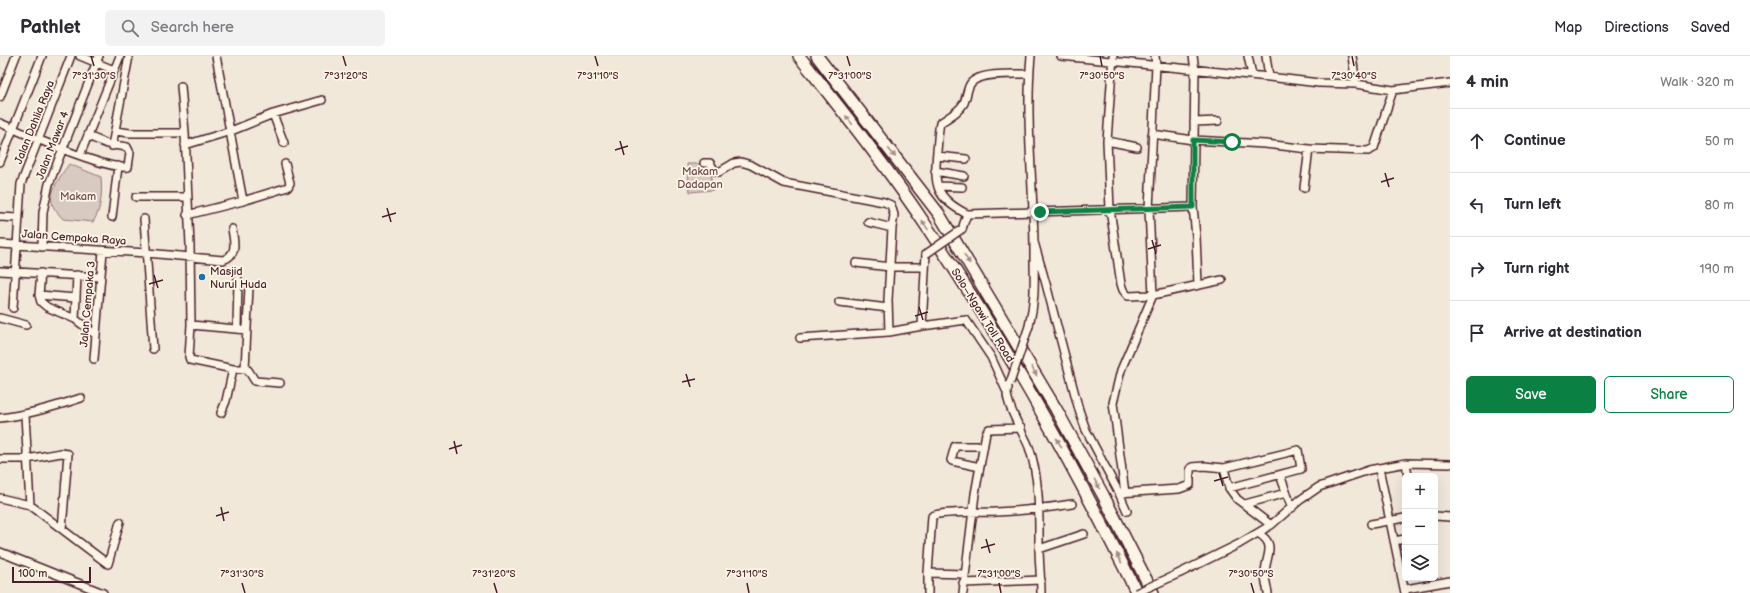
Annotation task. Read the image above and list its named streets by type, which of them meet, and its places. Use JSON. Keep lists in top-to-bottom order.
{
  "streets": {
    "highway": ["Solo–Ngawi Toll Road"],
    "street": [
      "Jalan Dahlia Raya",
      "Jalan Mawar 4",
      "Jalan Cempaka Raya",
      "Jalan Cempaka 3"
    ]
  },
  "crossings": [
    ["Jalan Dahlia Raya", "Jalan Cempaka Raya"],
    ["Jalan Mawar 4", "Jalan Cempaka Raya"],
    ["Jalan Cempaka Raya", "Jalan Cempaka 3"]
  ],
  "parks": ["Makam Dadapan", "Makam"],
  "places": ["Masjid Nurul Huda"],
  "scale_bar": "100 m",
  "page": {
    "header": "Pathlet",
    "search": "Search here",
    "nav": ["Map", "Directions", "Saved"],
    "heading": ["4 min", "Walk · 320 m"],
    "list": [
      ["Continue", "50 m"],
      ["Turn left", "80 m"],
      ["Turn right", "190 m"],
      "Arrive at destination"
    ],
    "buttons": ["Save", "Share"],
    "map_buttons": ["+", "−"],
    "scale": "100 m"
  },
  "coordinates": [
    "7°31'30\"S",
    "7°31'20\"S",
    "7°31'10\"S",
    "7°31'00\"S",
    "7°30'50\"S",
    "7°30'40\"S"
  ]
}
